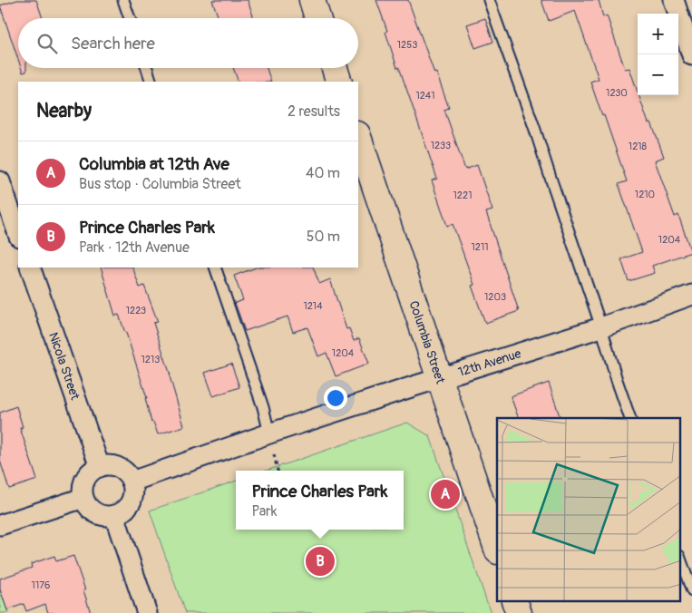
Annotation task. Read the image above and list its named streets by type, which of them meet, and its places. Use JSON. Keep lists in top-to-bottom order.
{
  "streets": {
    "main road": ["Columbia Street"],
    "street": ["12th Avenue", "Nicola Street"]
  },
  "crossings": [
    ["Columbia Street", "12th Avenue"],
    ["12th Avenue", "Nicola Street"]
  ],
  "house_numbers": [
    "1253",
    "1230",
    "1241",
    "1233",
    "1218",
    "1210",
    "1221",
    "1204",
    "1211",
    "1203",
    "1214",
    "1223",
    "1204",
    "1213",
    "1176"
  ],
  "page": {
    "map_buttons": ["+", "−"],
    "search": "Search here",
    "heading": ["Nearby", "2 results"],
    "list": [
      {
        "mark": "A",
        "name": "Columbia at 12th Ave",
        "note": "Bus stop · Columbia Street",
        "value": "40 m"
      },
      {
        "mark": "B",
        "name": "Prince Charles Park",
        "note": "Park · 12th Avenue",
        "value": "50 m"
      }
    ],
    "popup": ["Prince Charles Park", "Park"],
    "pins": ["A", "B"]
  }
}
